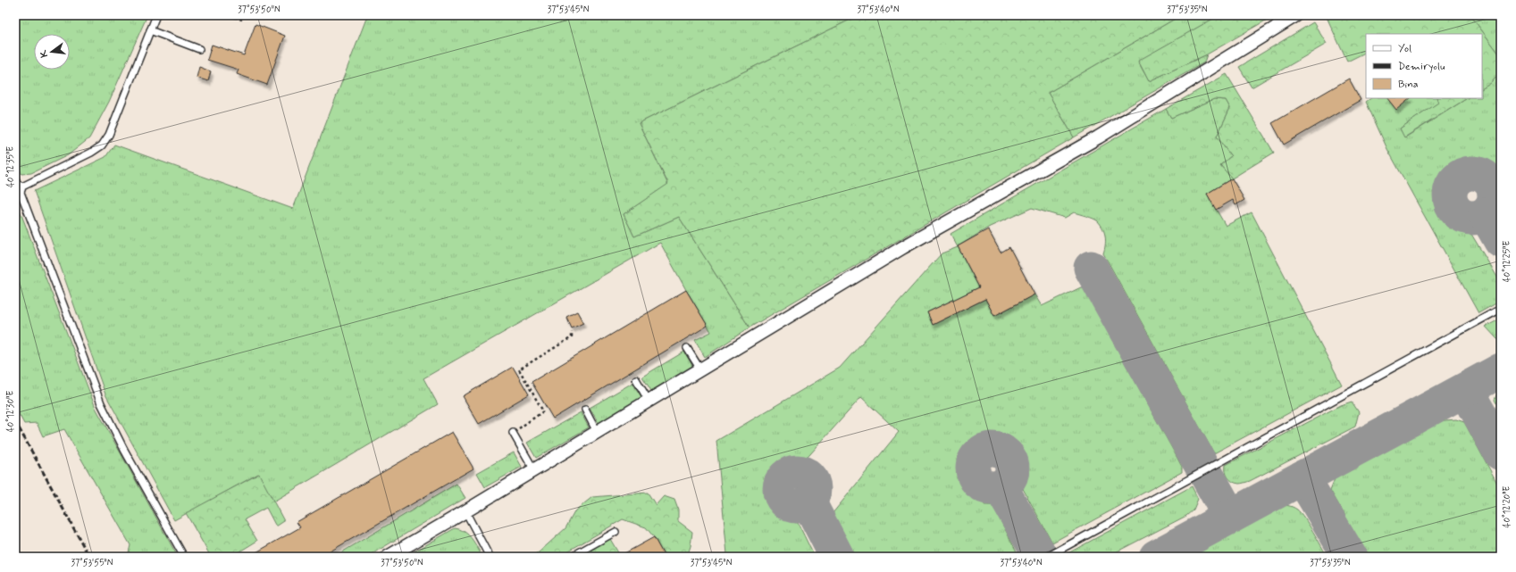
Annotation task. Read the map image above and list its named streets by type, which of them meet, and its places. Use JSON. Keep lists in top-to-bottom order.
{
  "legend": ["Yol", "Demiryolu", "Bina"],
  "north": "left",
  "coordinates": [
    "37°53'50\"N",
    "37°53'45\"N",
    "37°53'40\"N",
    "37°53'35\"N",
    "40°12'35\"E",
    "40°12'25\"E",
    "40°12'30\"E",
    "40°12'20\"E",
    "37°53'55\"N"
  ]
}
